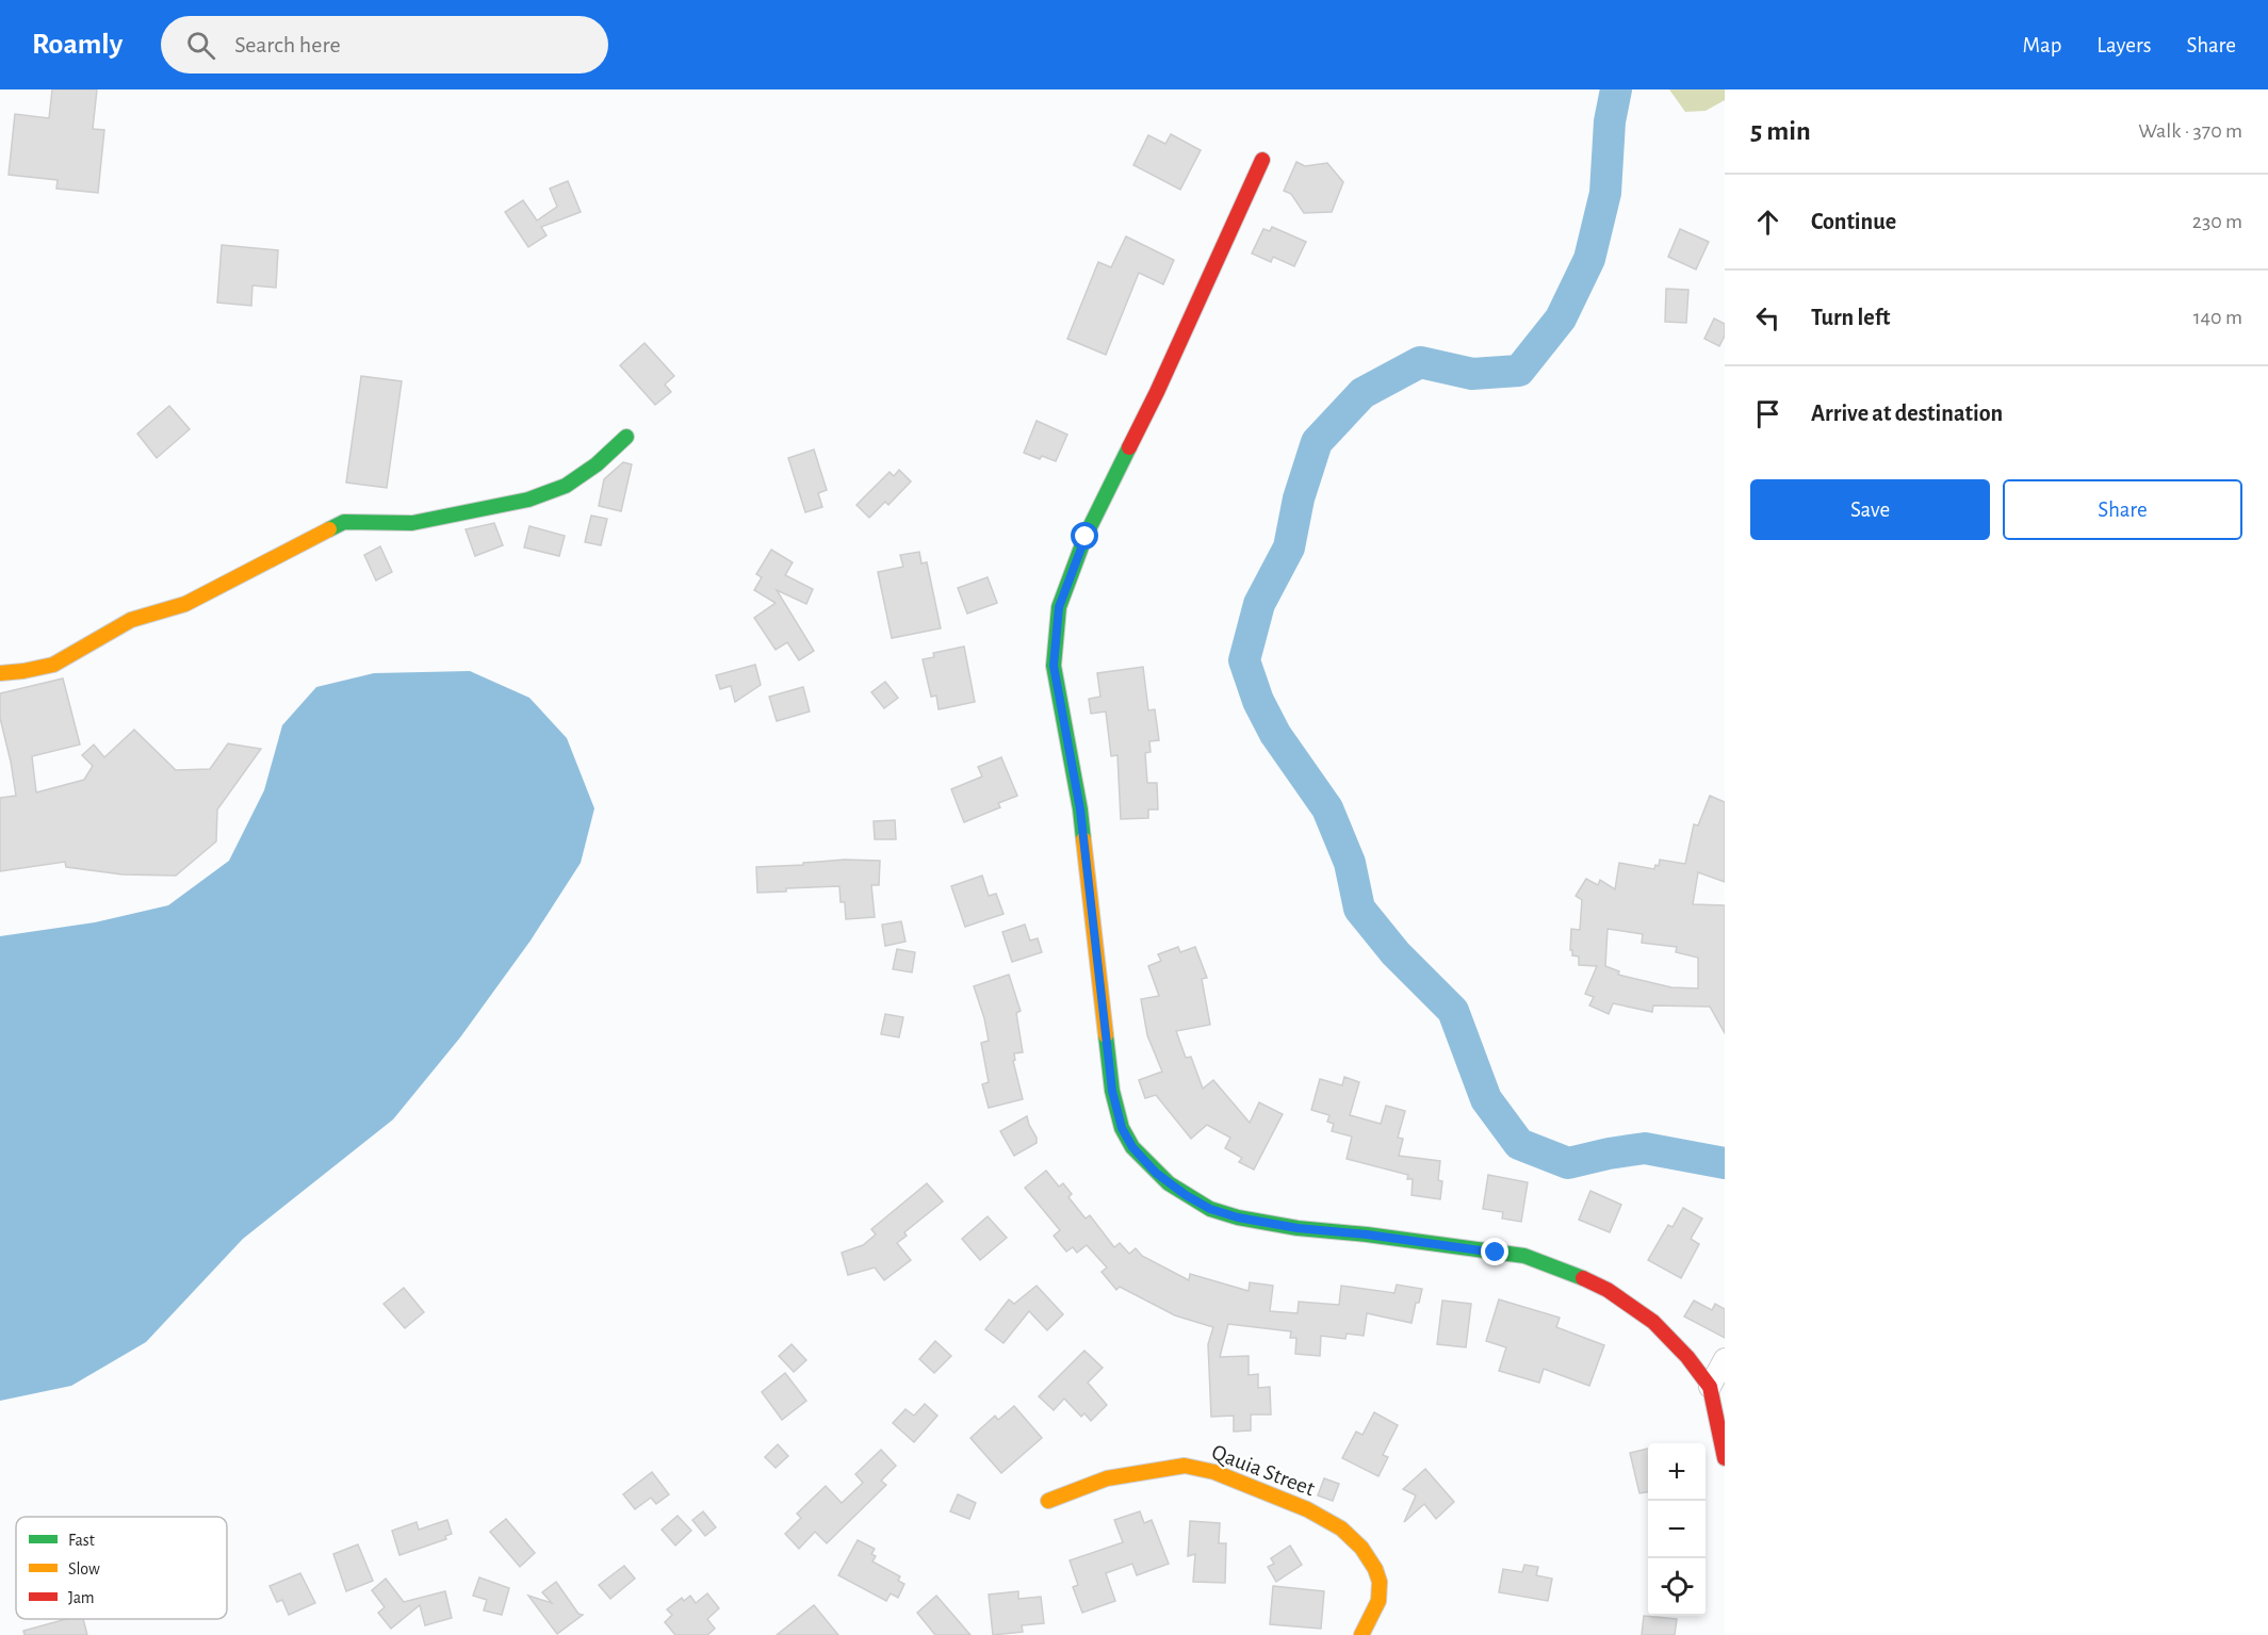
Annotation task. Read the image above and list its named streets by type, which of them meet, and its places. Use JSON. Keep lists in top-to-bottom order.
{
  "streets": {
    "street": ["Qauia Street"]
  },
  "legend": ["Fast", "Slow", "Jam"],
  "page": {
    "header": "Roamly",
    "search": "Search here",
    "nav": ["Map", "Layers", "Share"],
    "heading": ["5 min", "Walk · 370 m"],
    "list": [
      ["Continue", "230 m"],
      ["Turn left", "140 m"],
      "Arrive at destination"
    ],
    "buttons": ["Save", "Share"],
    "map_buttons": ["+", "−"]
  }
}
